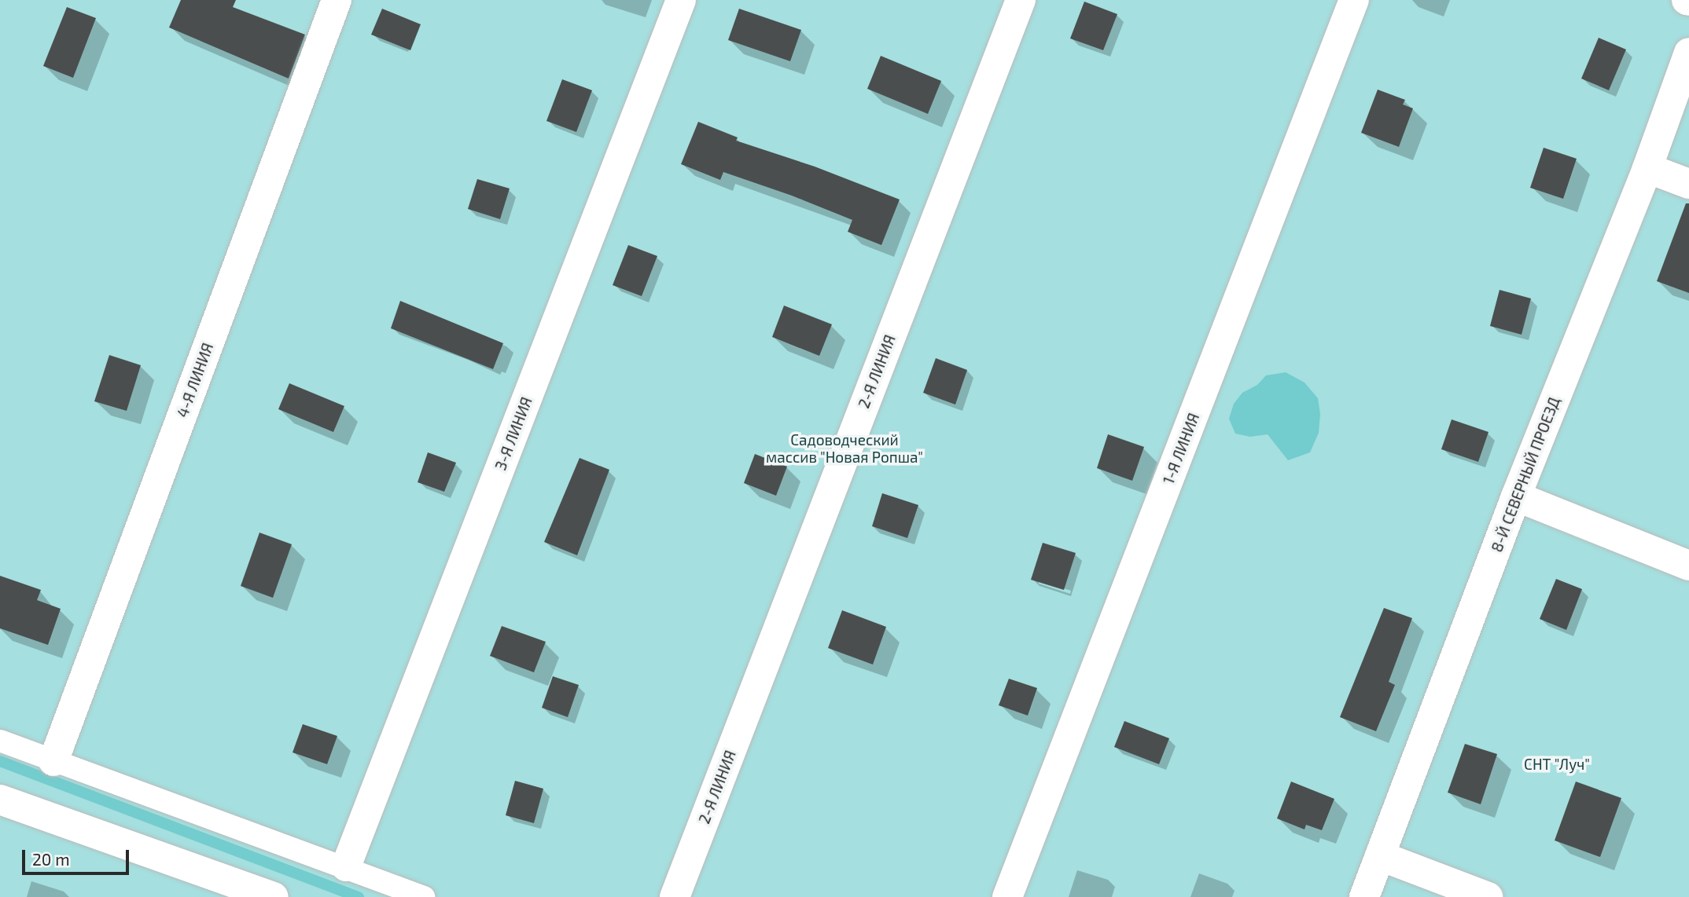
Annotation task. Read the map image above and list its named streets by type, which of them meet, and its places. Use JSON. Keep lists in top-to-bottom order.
{
  "streets": {
    "street": [
      "2-Я ЛИНИЯ",
      "4-Я ЛИНИЯ",
      "3-Я ЛИНИЯ",
      "1-Я ЛИНИЯ",
      "8-Й СЕВЕРНЫЙ ПРОЕЗД"
    ]
  },
  "parks": ["Садоводческий массив \"Новая Ропша\"", "СНТ \"Луч\""],
  "scale_bar": "20 m"
}
